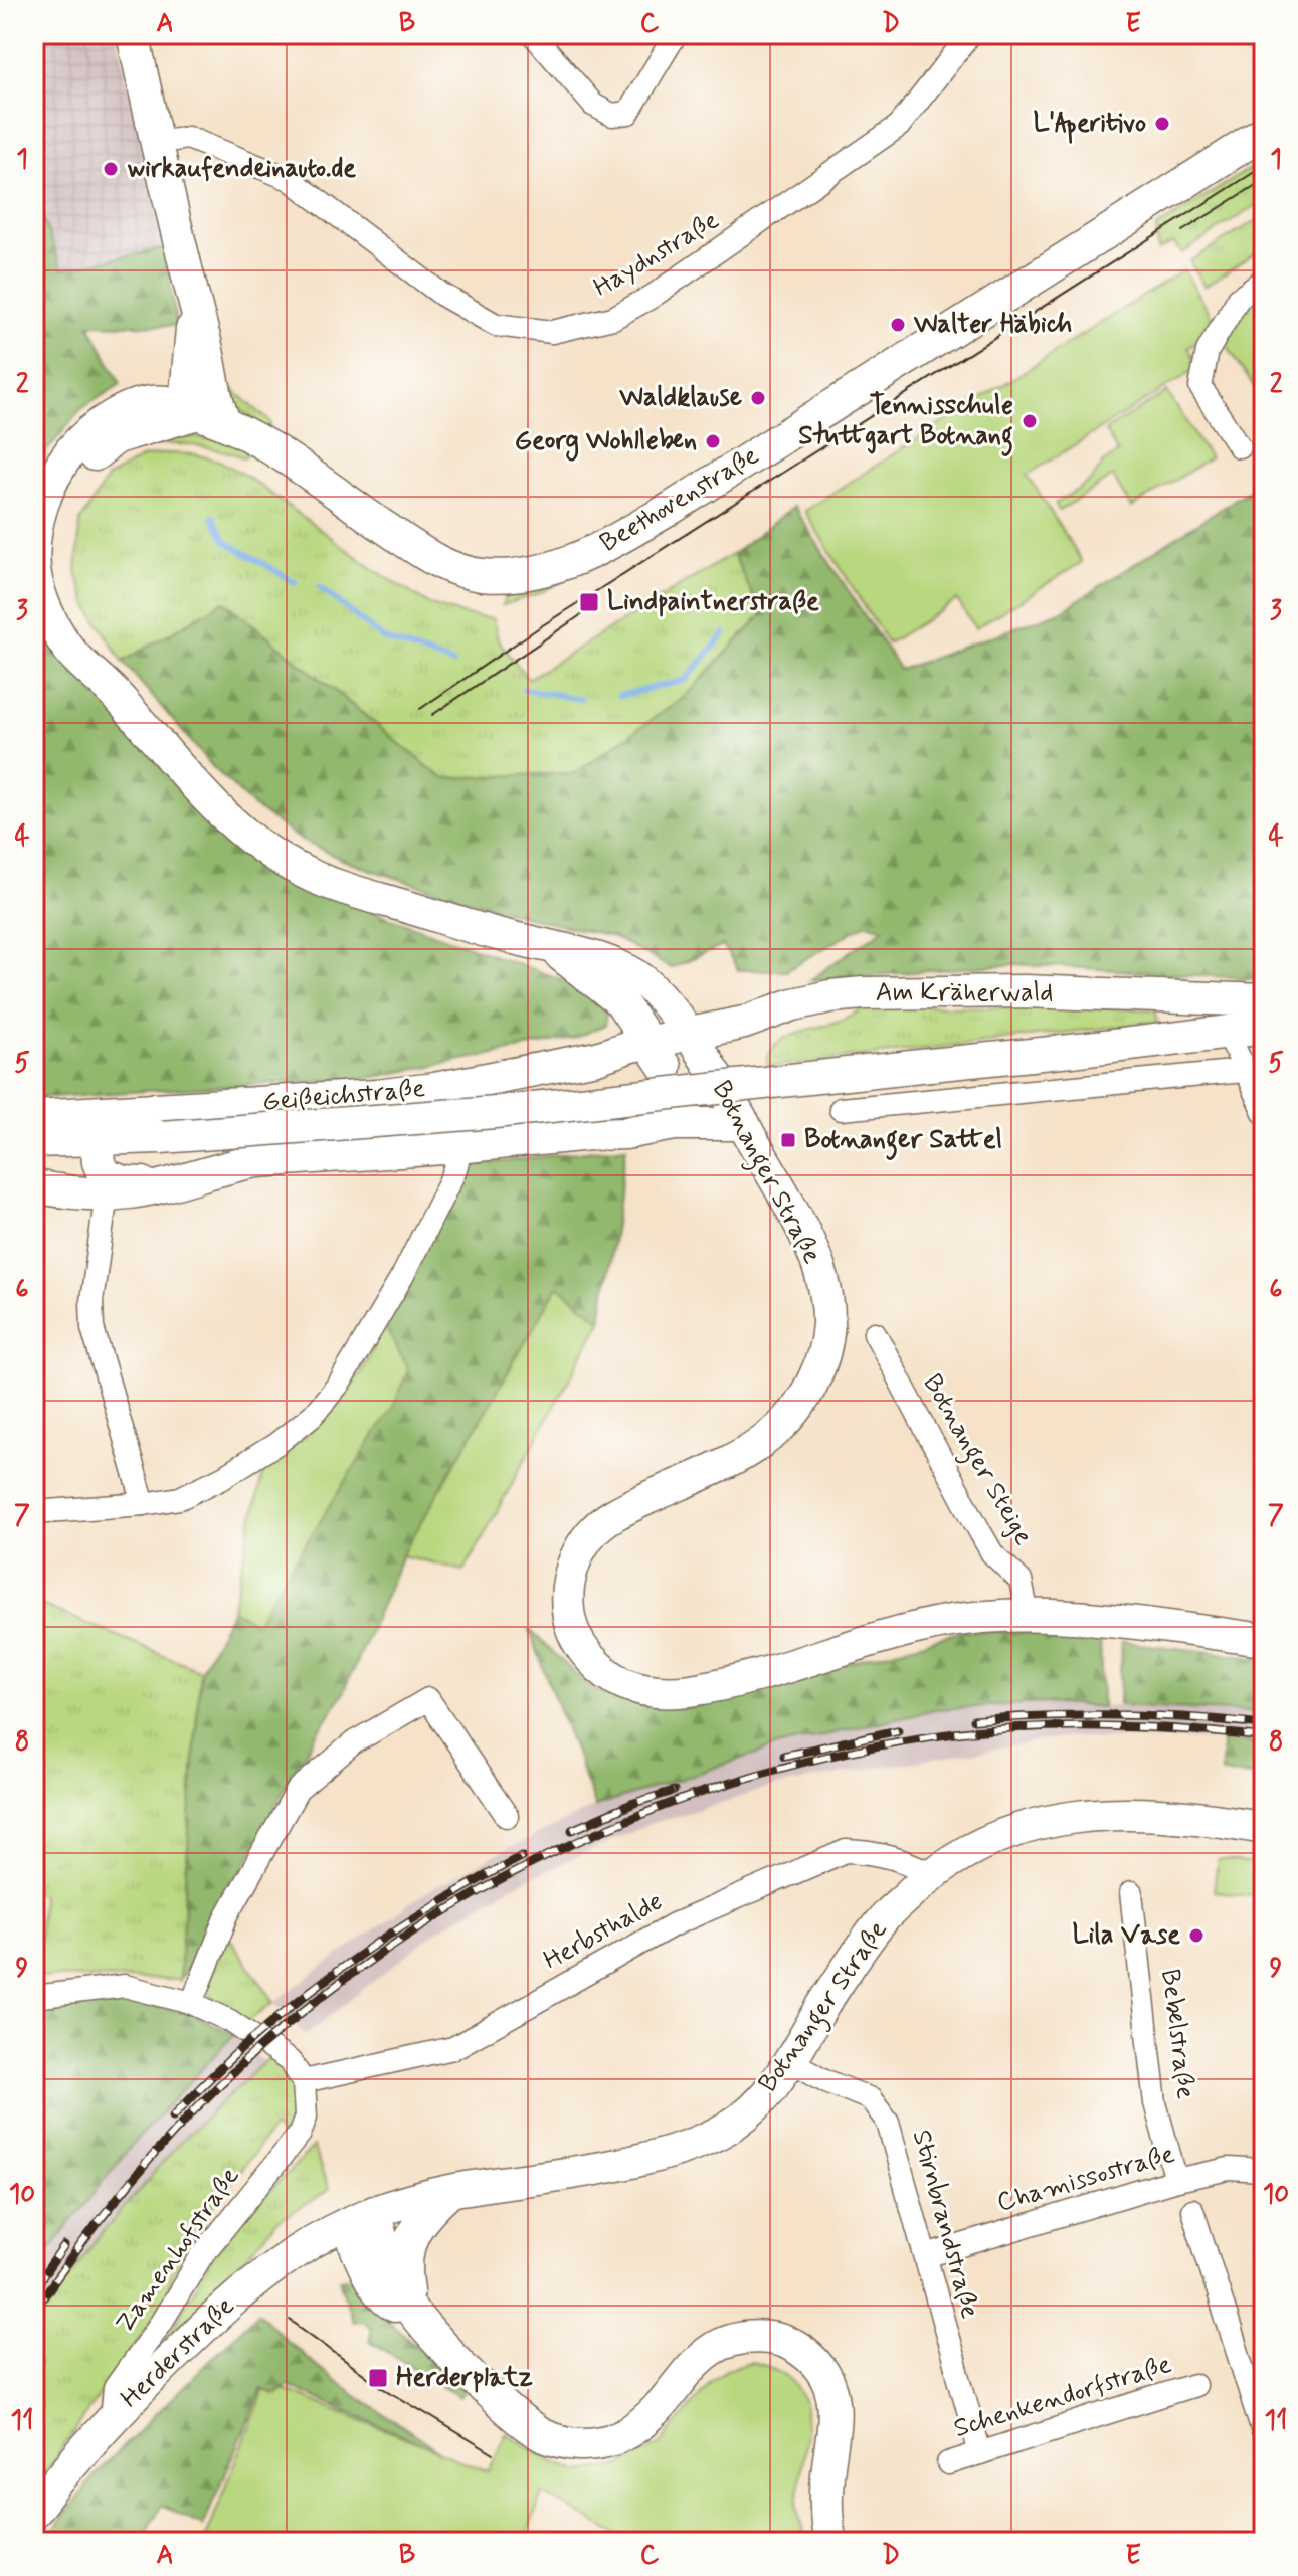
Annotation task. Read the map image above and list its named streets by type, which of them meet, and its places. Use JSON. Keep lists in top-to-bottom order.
{
  "streets": {
    "main road": [
      "Beethovenstraße",
      "Am Kräherwald",
      "Geißeichstraße",
      "Botnanger Straße",
      "Herderstraße"
    ],
    "street": [
      "Haydnstraße",
      "Botnanger Steige",
      "Herbsthalde",
      "Bebelstraße",
      "Chamissostraße",
      "Stirnbrandstraße",
      "Zamenhofstraße",
      "Schenkendorfstraße"
    ]
  },
  "crossings": [
    ["Beethovenstraße", "Botnanger Straße"],
    ["Am Kräherwald", "Geißeichstraße"],
    ["Geißeichstraße", "Botnanger Straße"],
    ["Botnanger Straße", "Botnanger Steige"],
    ["Botnanger Straße", "Herbsthalde"],
    ["Botnanger Straße", "Stirnbrandstraße"],
    ["Botnanger Straße", "Herderstraße"],
    ["Herbsthalde", "Zamenhofstraße"],
    ["Bebelstraße", "Chamissostraße"],
    ["Chamissostraße", "Stirnbrandstraße"],
    ["Stirnbrandstraße", "Schenkendorfstraße"],
    ["Zamenhofstraße", "Herderstraße"]
  ],
  "places": {
    "other": [
      "L'Aperitivo",
      "wirkaufendeinauto.de",
      "Walter Häbich",
      "Waldklause",
      "Tennisschule Stuttgart Botnang",
      "Georg Wohlleben",
      "Lila Vase"
    ],
    "transit": ["Lindpaintnerstraße", "Botnanger Sattel", "Herderplatz"]
  },
  "grid": {
    "columns": [
      "A",
      "B",
      "C",
      "D",
      "E"
    ],
    "rows": [
      "1",
      "2",
      "3",
      "4",
      "5",
      "6",
      "7",
      "8",
      "9",
      "10",
      "11"
    ]
  }
}
